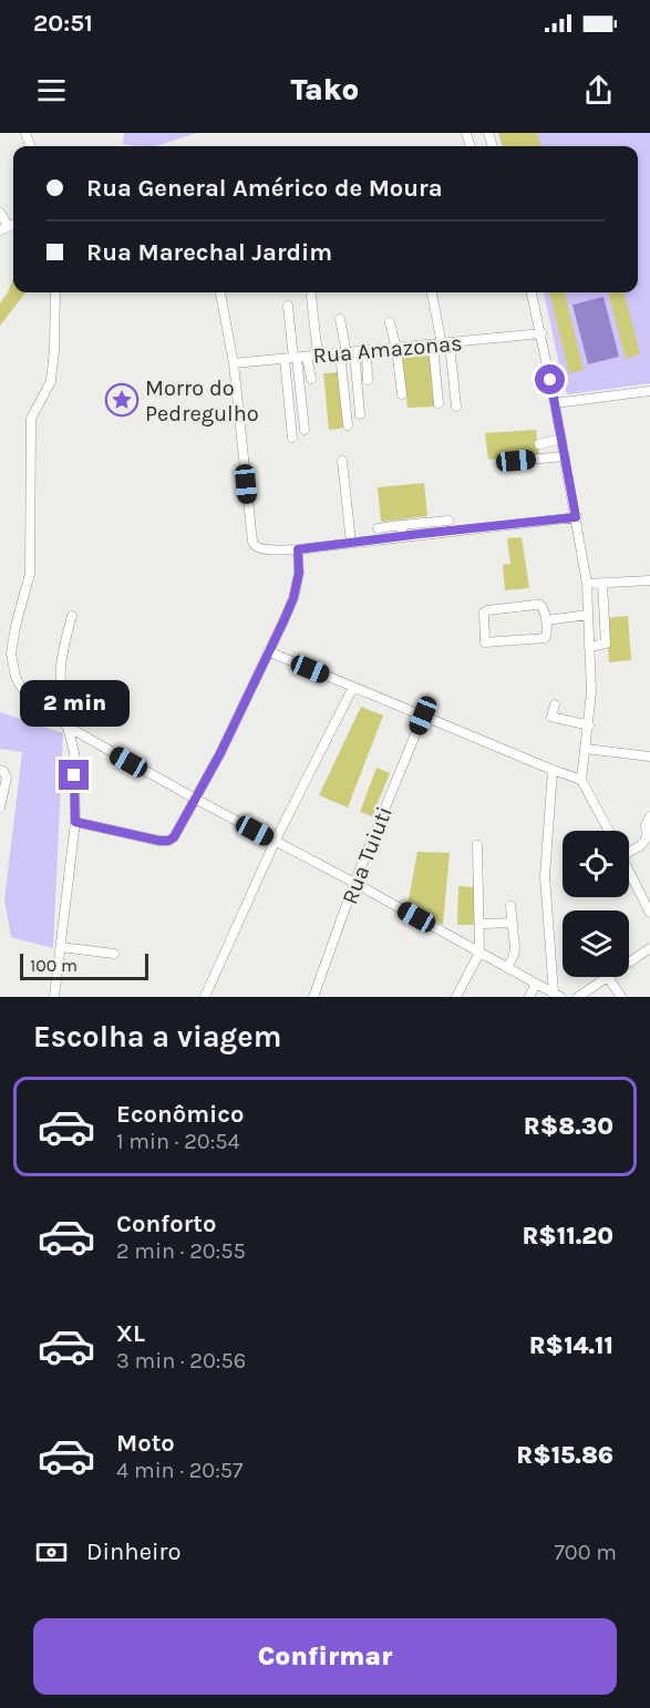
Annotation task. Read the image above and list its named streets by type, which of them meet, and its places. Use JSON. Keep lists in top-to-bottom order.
{
  "streets": {
    "street": ["Rua Amazonas", "Rua Tuiuti"]
  },
  "places": {
    "place": ["Morro do Pedregulho"]
  },
  "scale_bar": "100 m",
  "page": {
    "status": "20:51",
    "header": "Tako",
    "banner": ["Rua General Américo de Moura", "Rua Marechal Jardim"],
    "bubble": "2 min",
    "scale": "100 m",
    "heading": "Escolha a viagem",
    "list": [
      {
        "name": "Econômico",
        "note": "1 min · 20:54",
        "value": "R$8.30"
      },
      {
        "name": "Conforto",
        "note": "2 min · 20:55",
        "value": "R$11.20"
      },
      {
        "name": "XL",
        "note": "3 min · 20:56",
        "value": "R$14.11"
      },
      {
        "name": "Moto",
        "note": "4 min · 20:57",
        "value": "R$15.86"
      }
    ],
    "pay": ["Dinheiro", "700 m"],
    "buttons": "Confirmar"
  }
}
